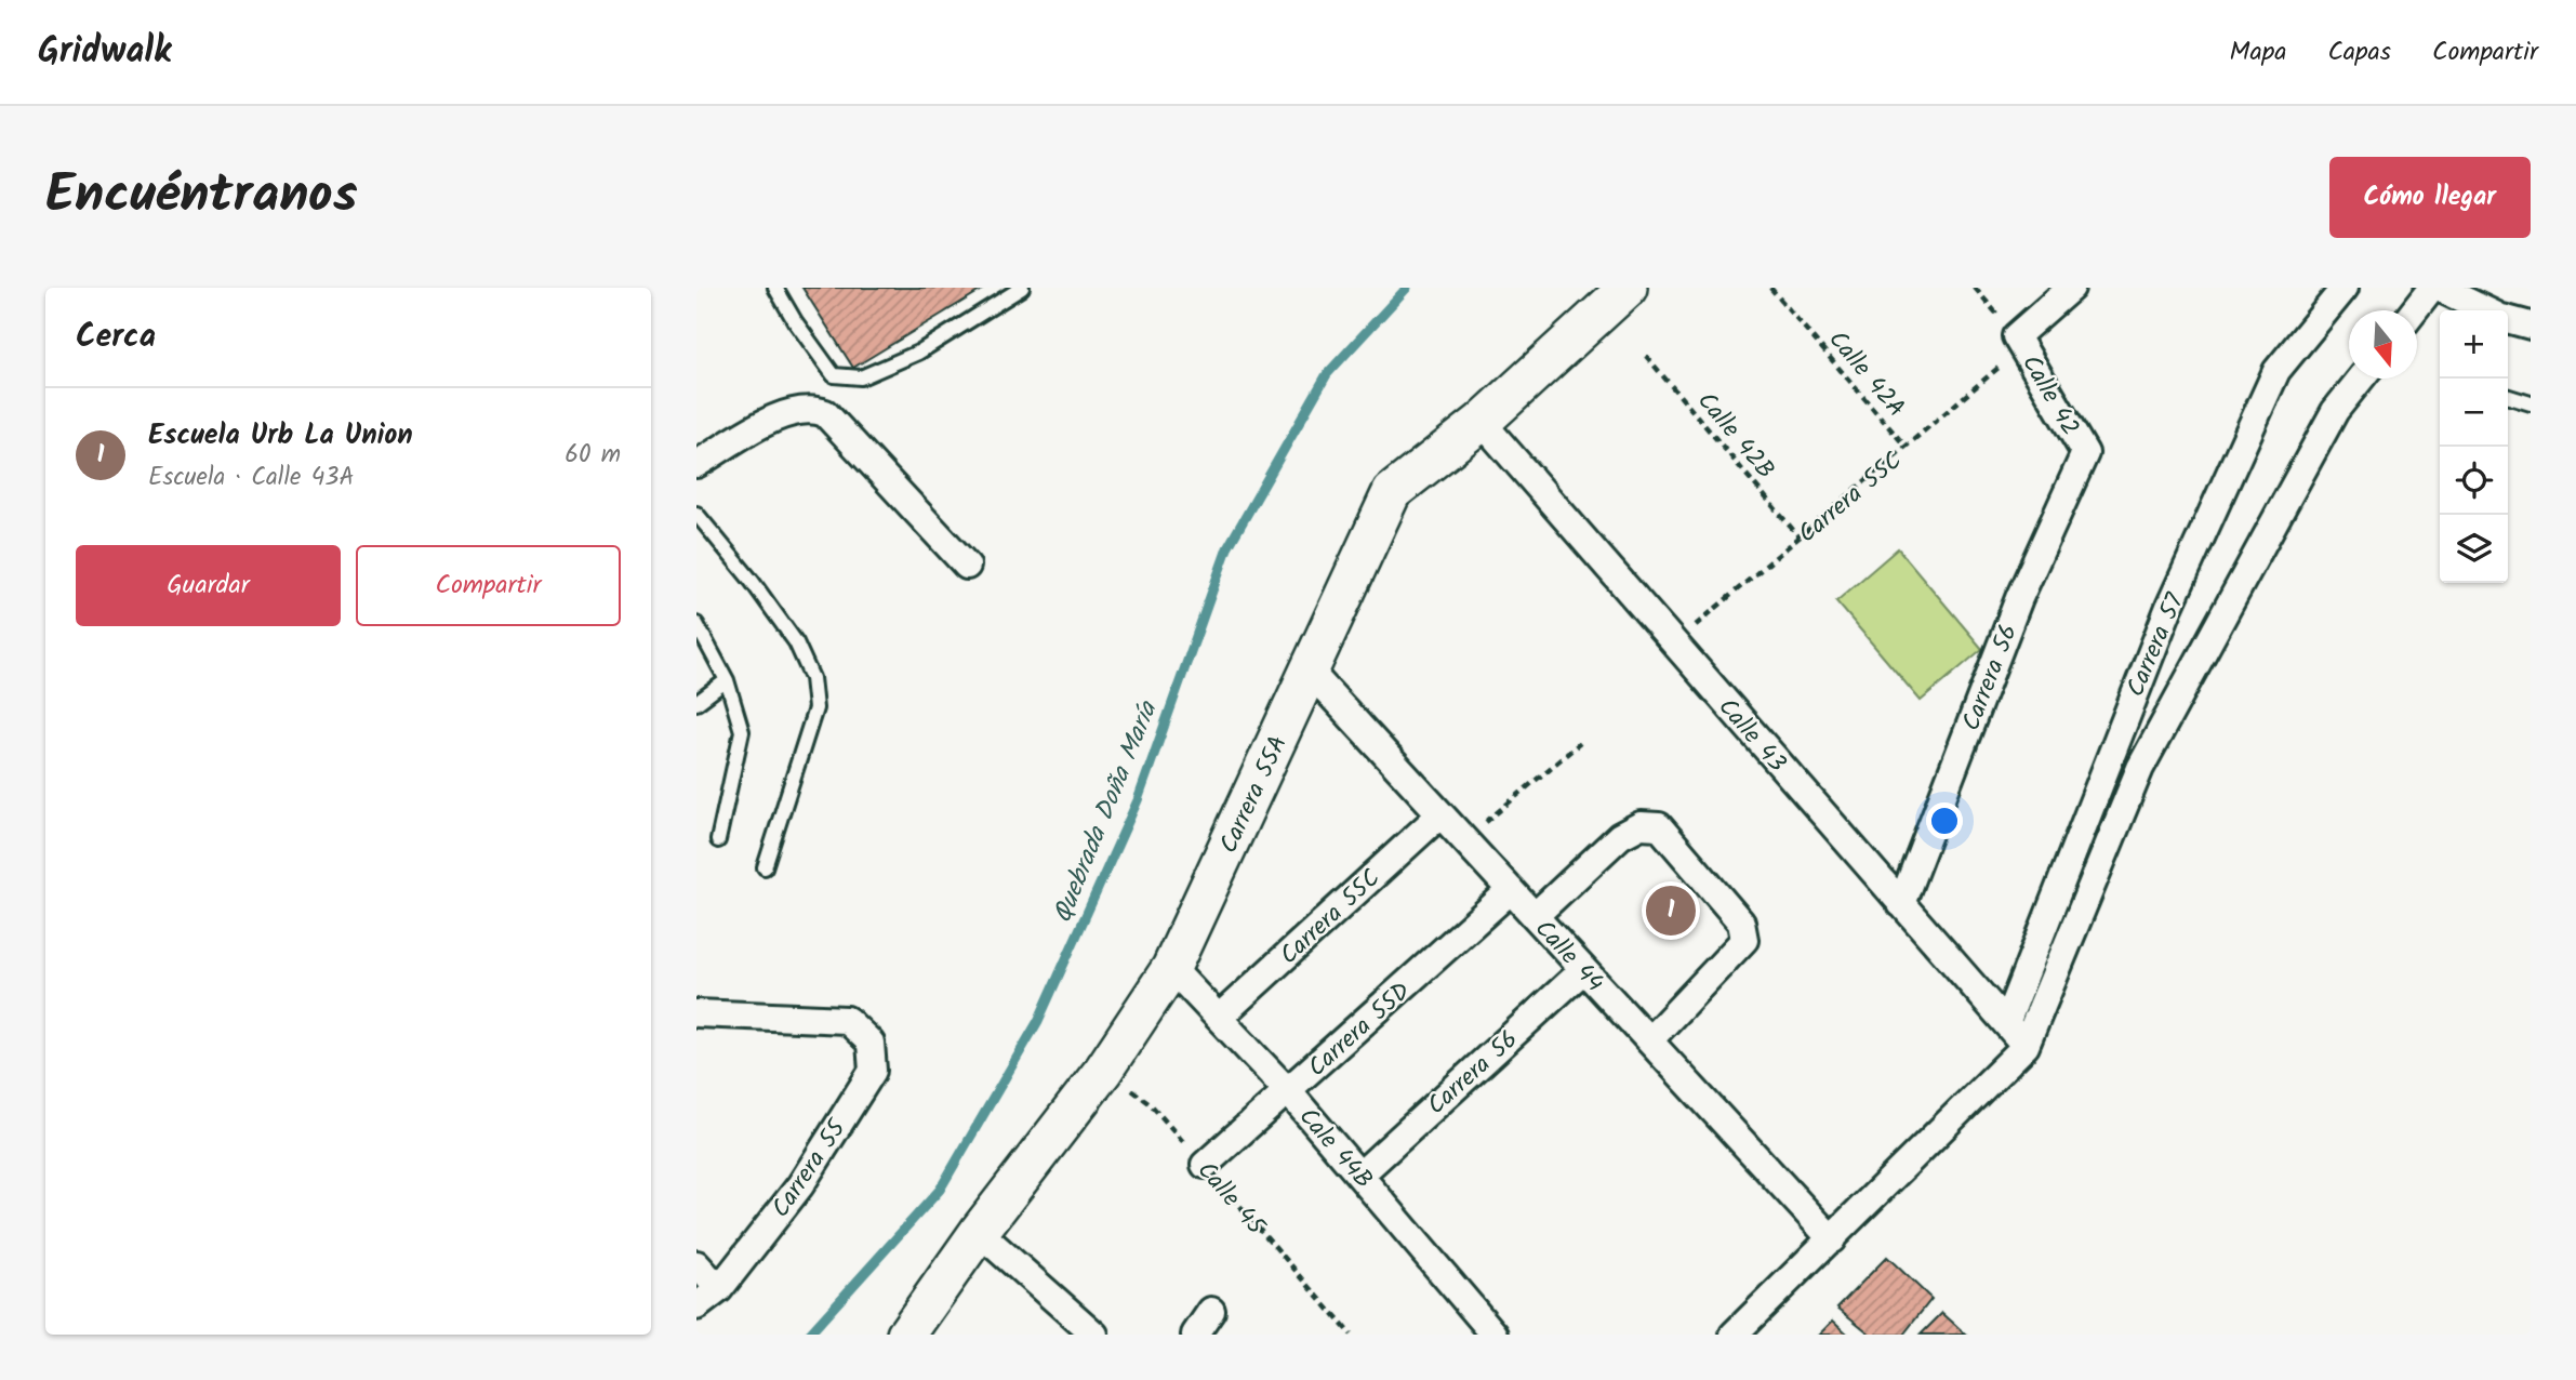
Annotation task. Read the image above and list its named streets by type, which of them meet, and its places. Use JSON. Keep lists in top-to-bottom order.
{
  "streets": {
    "street": [
      "Calle 42",
      "Carrera 55C",
      "Carrera 57",
      "Carrera 56",
      "Calle 43",
      "Carrera 55A",
      "Calle 44",
      "Carrera 55D",
      "Cale 44B",
      "Carrera 55"
    ],
    "path": ["Calle 42A", "Calle 42B", "Calle 45"]
  },
  "crossings": [
    ["Calle 42A", "Carrera 55C"],
    ["Calle 42", "Carrera 55C"],
    ["Calle 42", "Carrera 56"],
    ["Calle 42B", "Carrera 55C"],
    ["Carrera 55C", "Calle 43"],
    ["Carrera 55C", "Calle 44"],
    ["Carrera 55C", "Cale 44B"],
    ["Carrera 57", "Calle 43"],
    ["Carrera 56", "Calle 43"],
    ["Carrera 56", "Calle 44"],
    ["Carrera 56", "Cale 44B"],
    ["Calle 43", "Carrera 55A"],
    ["Carrera 55A", "Calle 44"],
    ["Carrera 55A", "Cale 44B"],
    ["Carrera 55A", "Calle 45"],
    ["Calle 44", "Carrera 55D"],
    ["Carrera 55D", "Cale 44B"],
    ["Carrera 55D", "Calle 45"]
  ],
  "water": ["Quebrada Doña María"],
  "north": "bottom",
  "page": {
    "header": "Gridwalk",
    "nav": ["Mapa", "Capas", "Compartir"],
    "title": "Encuéntranos",
    "buttons": [
      "Cómo llegar",
      ["Guardar", "Compartir"]
    ],
    "heading": "Cerca",
    "map_buttons": ["+", "−"],
    "list": [
      {
        "mark": "1",
        "name": "Escuela Urb La Union",
        "note": "Escuela · Calle 43A",
        "value": "60 m"
      }
    ],
    "pins": "1"
  }
}
